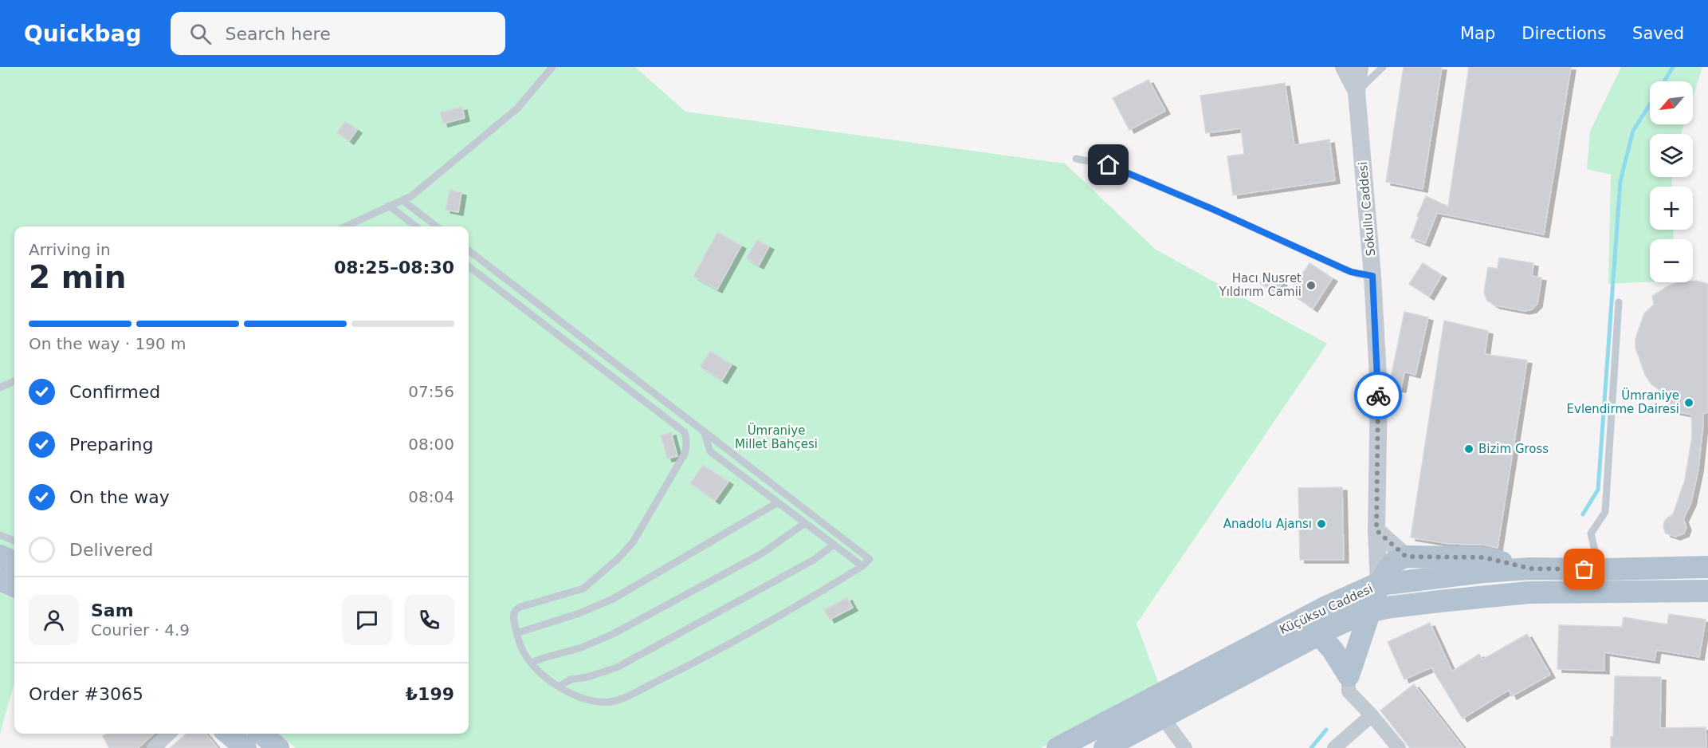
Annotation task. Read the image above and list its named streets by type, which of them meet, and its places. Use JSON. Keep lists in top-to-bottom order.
{
  "streets": {
    "main road": ["Küçüksu Caddesi"],
    "street": ["Sokullu Caddesi"]
  },
  "crossings": [
    ["Sokullu Caddesi", "Küçüksu Caddesi"]
  ],
  "parks": ["Ümraniye Millet Bahçesi"],
  "places": [
    "Hacı Nusret Yıldırım Camii",
    "Ümraniye Evlendirme Dairesi",
    "Bizim Gross",
    "Anadolu Ajansı"
  ],
  "north": "bottom left",
  "page": {
    "header": "Quickbag",
    "search": "Search here",
    "nav": ["Map", "Directions", "Saved"],
    "map_buttons": ["+", "−"],
    "heading": ["2 min", "Arriving in", "08:25–08:30"],
    "panel": [
      "Sam",
      "Courier · 4.9",
      "Order #3065",
      "₺199"
    ],
    "bar": "On the way · 190 m",
    "list": [
      ["Confirmed", "07:56"],
      ["Preparing", "08:00"],
      ["On the way", "08:04"],
      "Delivered"
    ]
  }
}
